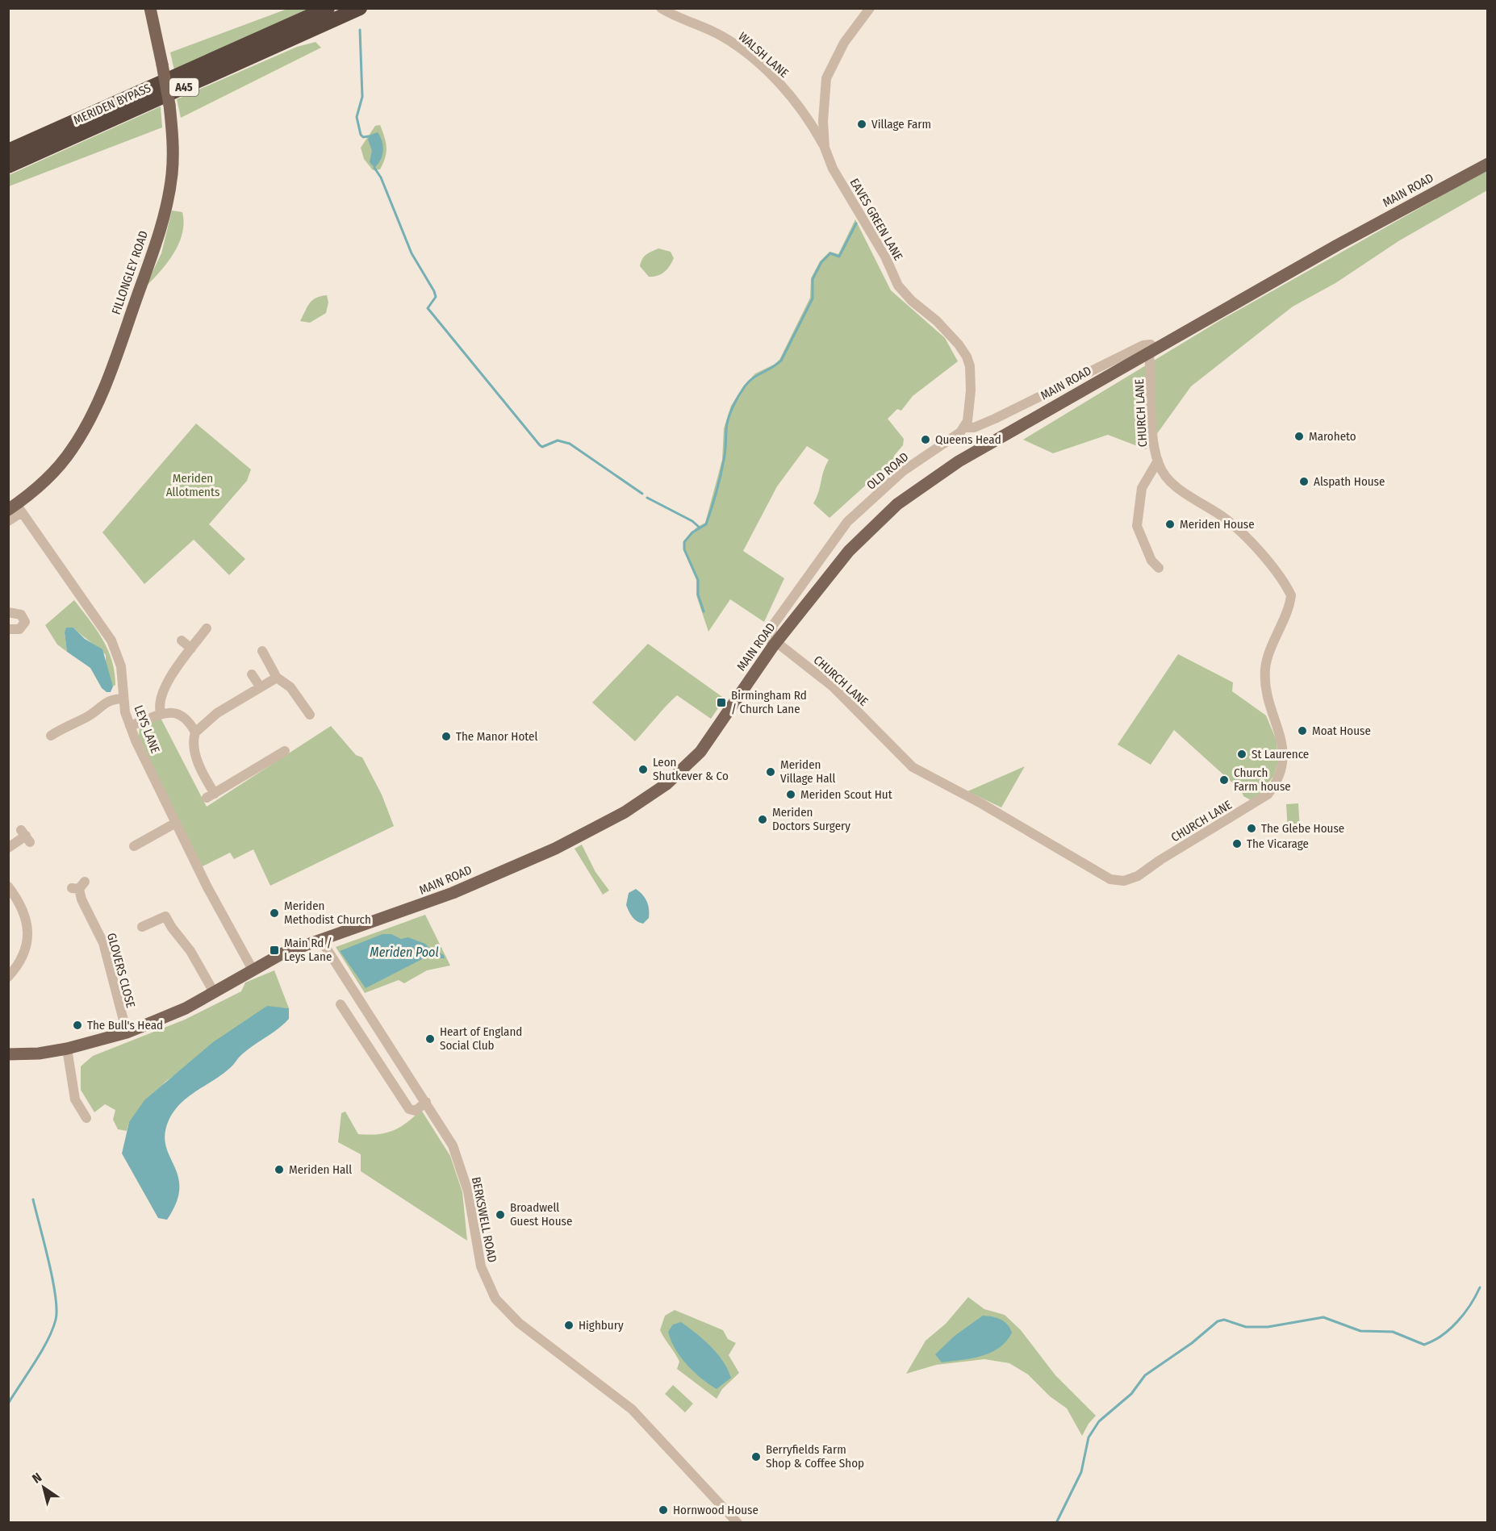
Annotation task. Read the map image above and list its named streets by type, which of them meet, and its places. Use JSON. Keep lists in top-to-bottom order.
{
  "streets": {
    "highway": ["A45", "MERIDEN BYPASS"],
    "main road": ["MAIN ROAD", "FILLONGLEY ROAD"],
    "street": [
      "WALSH LANE",
      "EAVES GREEN LANE",
      "CHURCH LANE",
      "OLD ROAD",
      "LEYS LANE",
      "GLOVERS CLOSE",
      "BERKSWELL ROAD"
    ]
  },
  "crossings": [
    ["WALSH LANE", "EAVES GREEN LANE"],
    ["MAIN ROAD", "CHURCH LANE"],
    ["MAIN ROAD", "OLD ROAD"],
    ["MAIN ROAD", "LEYS LANE"],
    ["MAIN ROAD", "GLOVERS CLOSE"],
    ["MAIN ROAD", "BERKSWELL ROAD"],
    ["EAVES GREEN LANE", "OLD ROAD"],
    ["FILLONGLEY ROAD", "LEYS LANE"],
    ["CHURCH LANE", "OLD ROAD"]
  ],
  "water": ["Meriden Pool"],
  "parks": ["Meriden Allotments"],
  "places": {
    "other": [
      "Village Farm",
      "Maroheto",
      "Queens Head",
      "Alspath House",
      "Meriden House",
      "Moat House",
      "The Manor Hotel",
      "St Laurence",
      "Leon Shutkever & Co",
      "Meriden Village Hall",
      "Church Farm house",
      "Meriden Scout Hut",
      "Meriden Doctors Surgery",
      "The Glebe House",
      "The Vicarage",
      "Meriden Methodist Church",
      "The Bull's Head",
      "Heart of England Social Club",
      "Meriden Hall",
      "Broadwell Guest House",
      "Highbury",
      "Berryfields Farm Shop & Coffee Shop",
      "Hornwood House"
    ],
    "transit": ["Birmingham Rd / Church Lane", "Main Rd / Leys Lane"]
  },
  "north": "top left"
}
